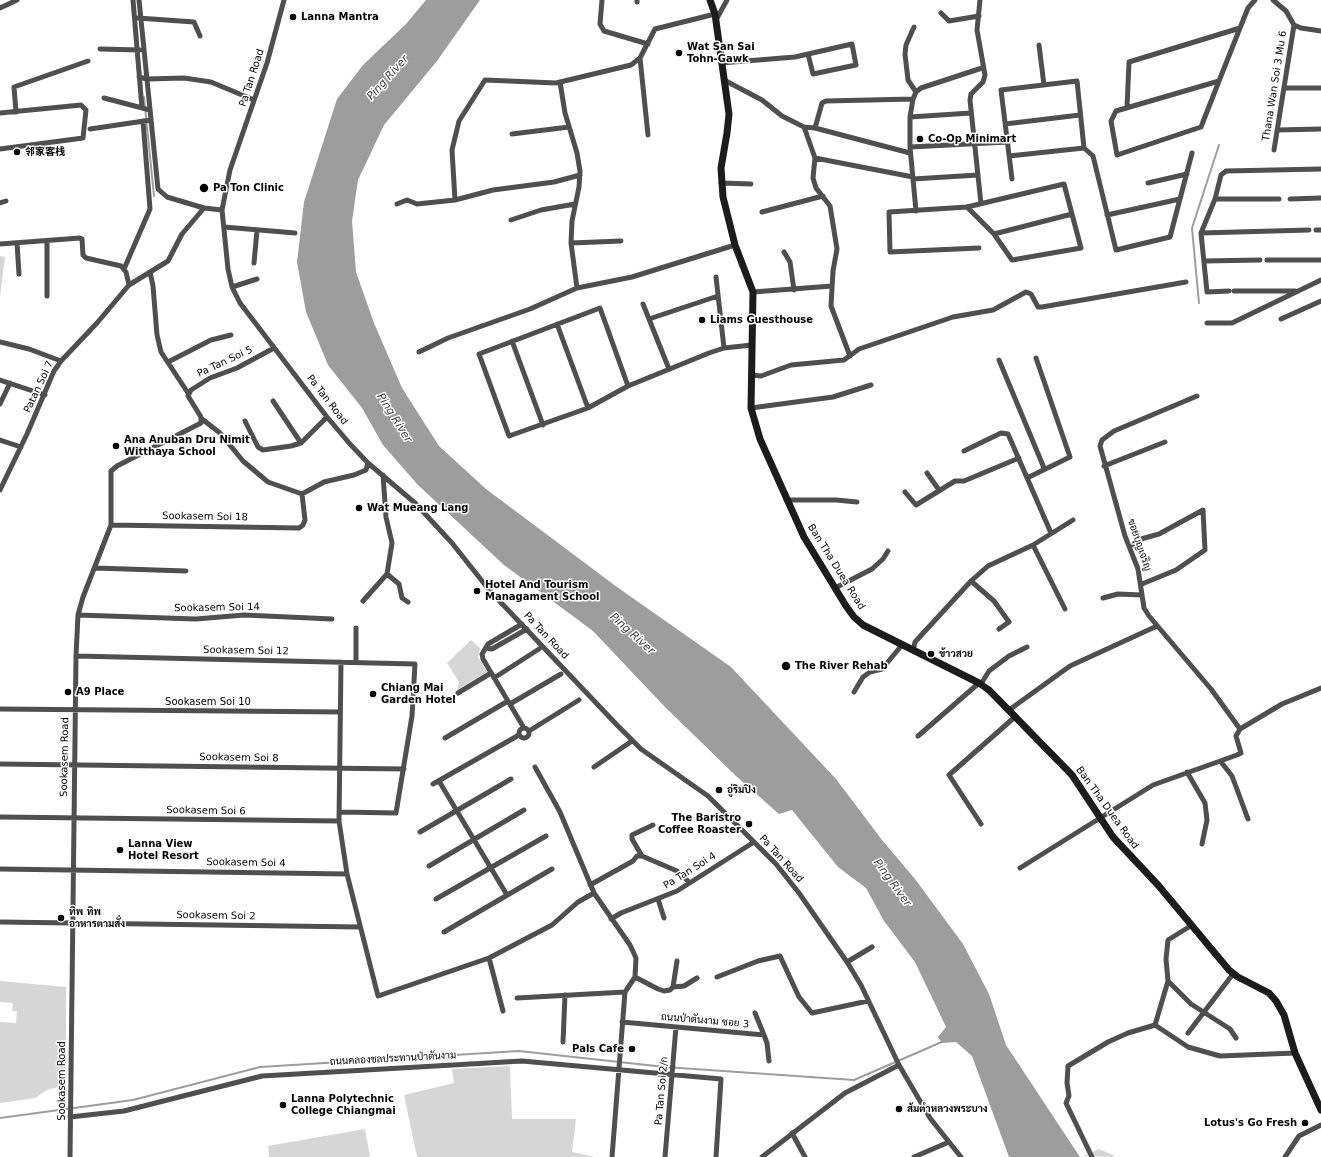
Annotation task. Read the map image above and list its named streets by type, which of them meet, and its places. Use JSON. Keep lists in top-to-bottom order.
{
  "streets": {
    "street": [
      "Pa Tan Road",
      "Thana Wan Soi 3 Mu 6",
      "Pa Tan Soi 5",
      "Patan Soi 7",
      "Sookasem Soi 18",
      "ซอยบุญเจริญ",
      "Ban Tha Duea Road",
      "Sookasem Soi 14",
      "Sookasem Soi 12",
      "Sookasem Soi 10",
      "Sookasem Road",
      "Sookasem Soi 8",
      "Sookasem Soi 6",
      "Sookasem Soi 4",
      "Pa Tan Soi 4",
      "Sookasem Soi 2",
      "ถนนป่าตันงาม ซอย 3",
      "ถนนคลองชลประทานป่าตันงาม",
      "Pa Tan Soi 2/ก"
    ]
  },
  "crossings": [
    ["Pa Tan Road", "Pa Tan Soi 5"],
    ["Pa Tan Road", "Pa Tan Soi 4"],
    ["Sookasem Soi 18", "Sookasem Road"],
    ["Sookasem Soi 14", "Sookasem Road"],
    ["Sookasem Soi 12", "Sookasem Road"],
    ["Sookasem Soi 12", "Sookasem Soi 8"],
    ["Sookasem Soi 10", "Sookasem Road"],
    ["Sookasem Road", "Sookasem Soi 8"],
    ["Sookasem Road", "Sookasem Soi 6"],
    ["Sookasem Road", "Sookasem Soi 4"],
    ["Sookasem Road", "Sookasem Soi 2"],
    ["Sookasem Road", "ถนนคลองชลประทานป่าตันงาม"],
    ["ถนนป่าตันงาม ซอย 3", "Pa Tan Soi 2/ก"],
    ["ถนนคลองชลประทานป่าตันงาม", "Pa Tan Soi 2/ก"]
  ],
  "water": ["Ping River"],
  "places": [
    "Lanna Mantra",
    "Wat San Sai Tohn-Gawk",
    "Co-Op Minimart",
    "邻家客栈",
    "Pa Ton Clinic",
    "Liams Guesthouse",
    "Ana Anuban Dru Nimit Witthaya School",
    "Wat Mueang Lang",
    "Hotel And Tourism Managament School",
    "ข้าวสวย",
    "The River Rehab",
    "A9 Place",
    "Chiang Mai Garden Hotel",
    "อู่ริมปิง",
    "The Baristro Coffee Roaster",
    "Lanna View Hotel Resort",
    "ทิพ ทิพ อาหารตามสั่ง",
    "Pals Cafe",
    "Lanna Polytechnic College Chiangmai",
    "ส้มตำหลวงพระบาง",
    "Lotus's Go Fresh"
  ]
}
